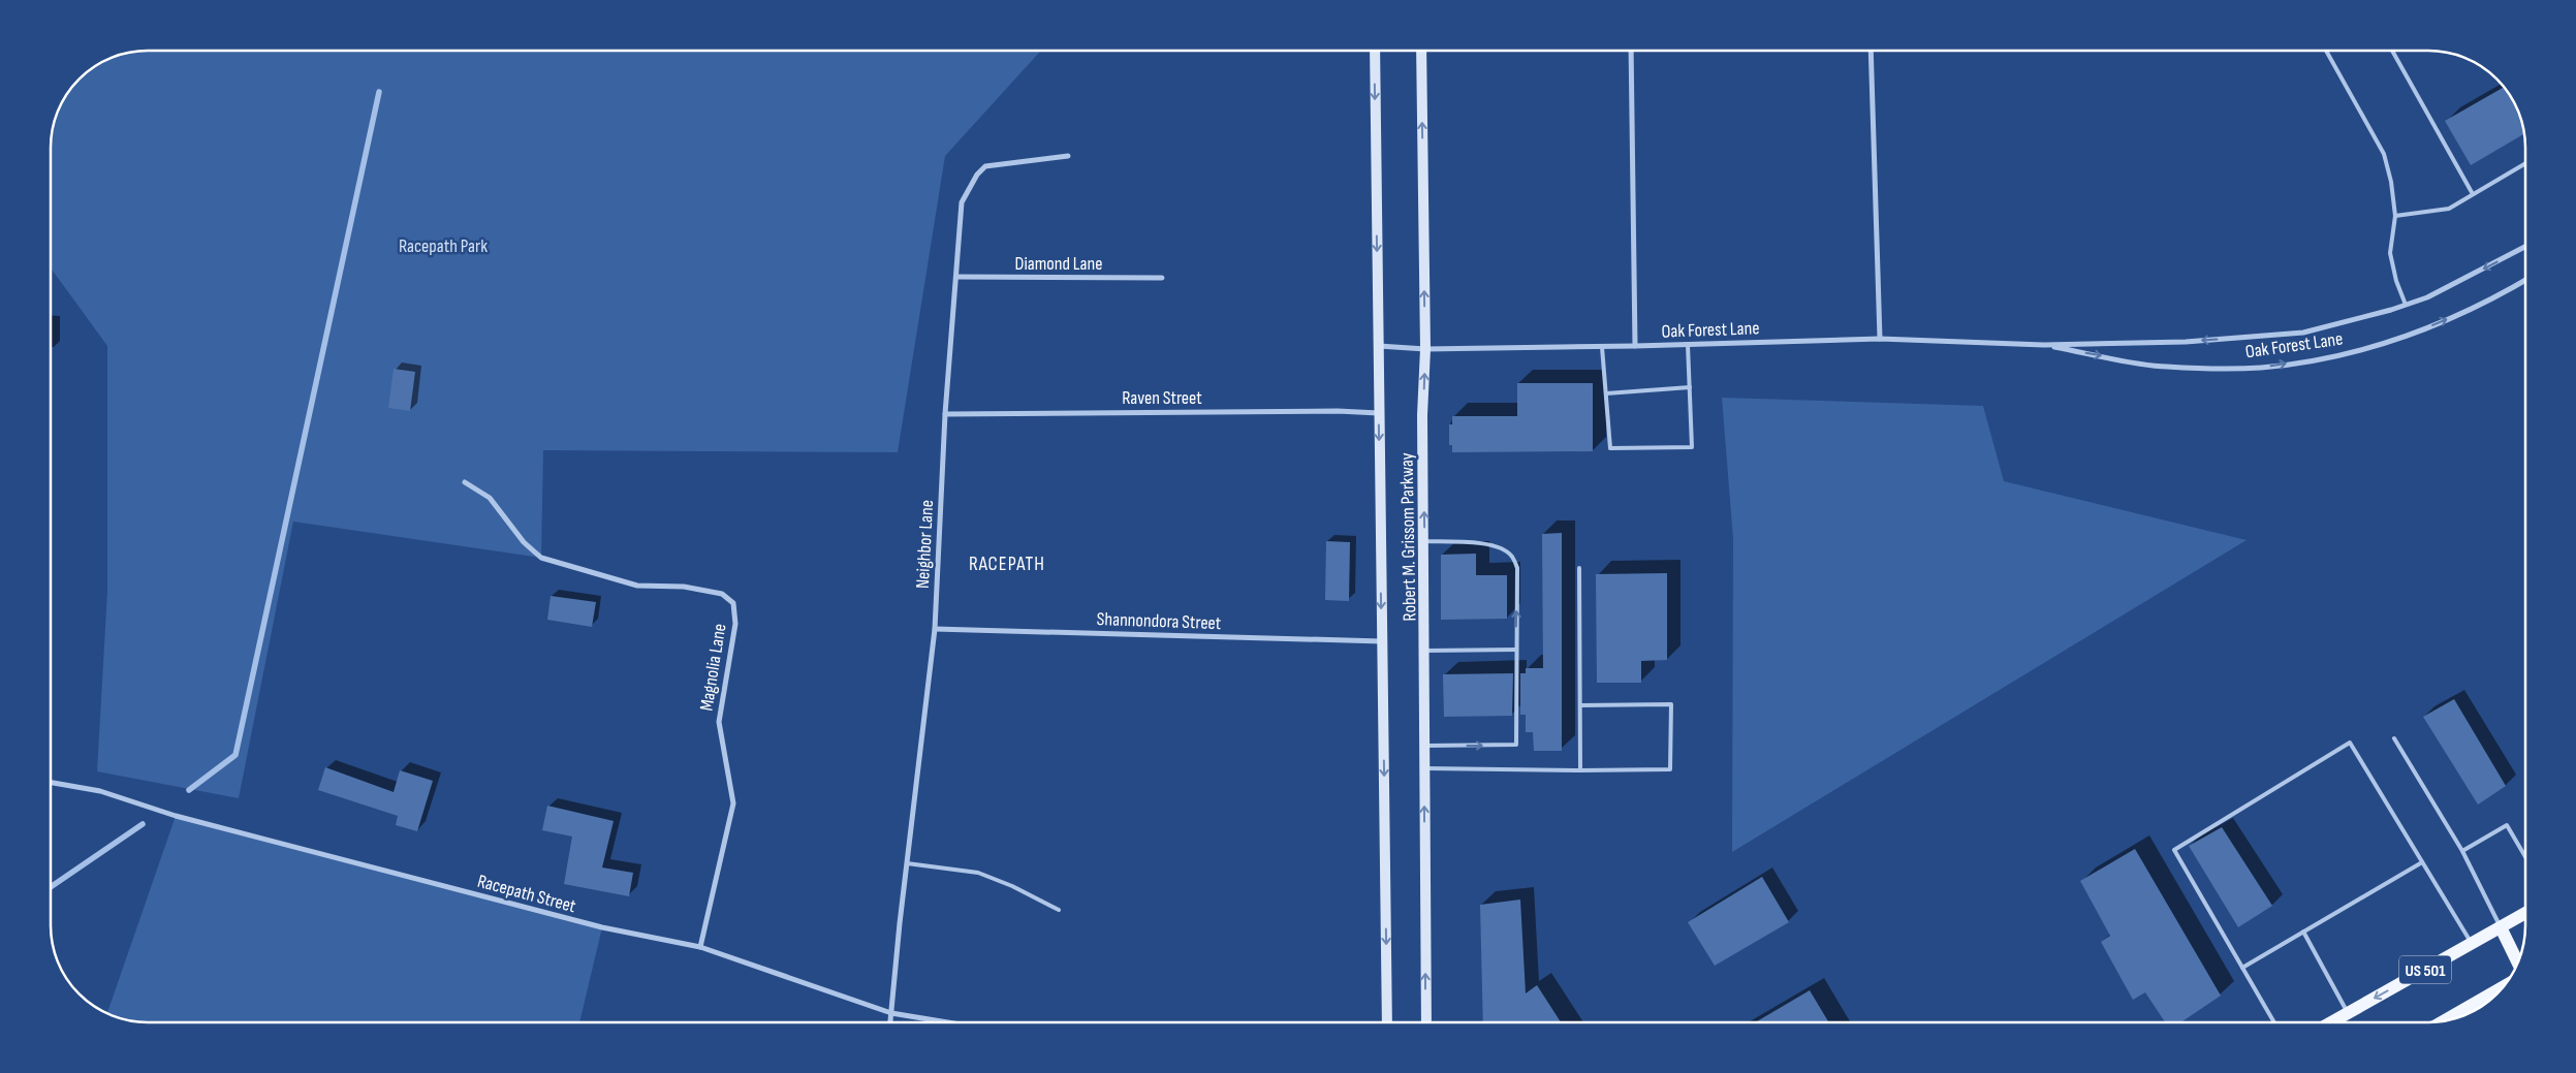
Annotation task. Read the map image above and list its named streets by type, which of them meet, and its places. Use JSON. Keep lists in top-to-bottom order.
{
  "streets": {
    "main road": ["Robert M. Grissom Parkway", "US 501"],
    "street": [
      "Diamond Lane",
      "Oak Forest Lane",
      "Raven Street",
      "Neighbor Lane",
      "Shannondora Street",
      "Magnolia Lane",
      "Racepath Street"
    ]
  },
  "crossings": [
    ["Diamond Lane", "Neighbor Lane"],
    ["Oak Forest Lane", "Robert M. Grissom Parkway"],
    ["Raven Street", "Robert M. Grissom Parkway"],
    ["Raven Street", "Neighbor Lane"],
    ["Robert M. Grissom Parkway", "Shannondora Street"],
    ["Neighbor Lane", "Shannondora Street"],
    ["Neighbor Lane", "Racepath Street"],
    ["Magnolia Lane", "Racepath Street"]
  ],
  "districts": ["RACEPATH"],
  "parks": ["Racepath Park"]
}
